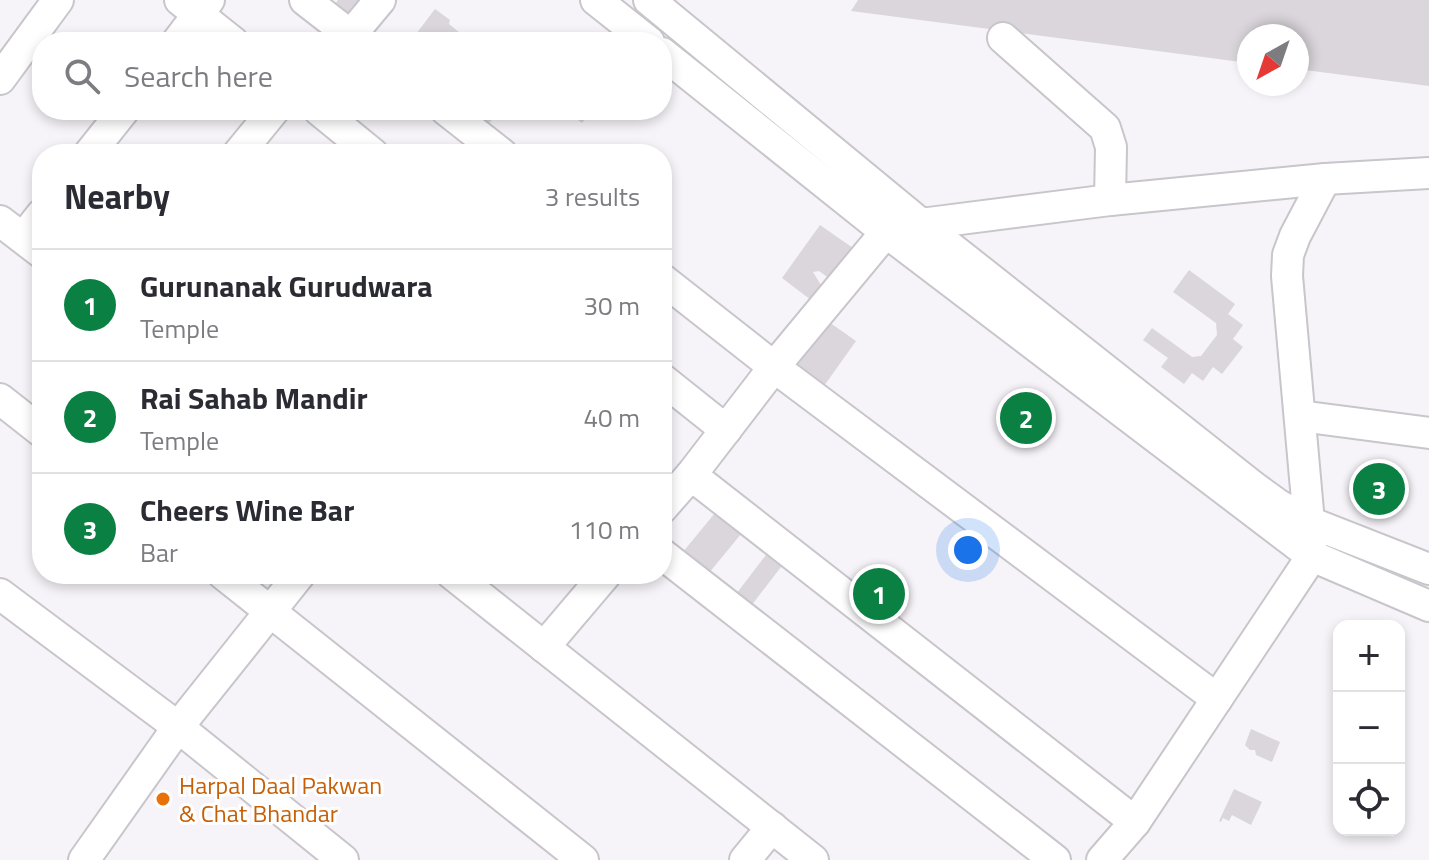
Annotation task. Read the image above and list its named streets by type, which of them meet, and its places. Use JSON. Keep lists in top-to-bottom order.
{
  "places": ["Harpal Daal Pakwan & Chat Bhandar"],
  "north": "bottom left",
  "page": {
    "search": "Search here",
    "heading": ["Nearby", "3 results"],
    "list": [
      {
        "mark": "1",
        "name": "Gurunanak Gurudwara",
        "note": "Temple",
        "value": "30 m"
      },
      {
        "mark": "2",
        "name": "Rai Sahab Mandir",
        "note": "Temple",
        "value": "40 m"
      },
      {
        "mark": "3",
        "name": "Cheers Wine Bar",
        "note": "Bar",
        "value": "110 m"
      }
    ],
    "pins": ["2", "3", "1"],
    "map_buttons": ["+", "−"]
  }
}
